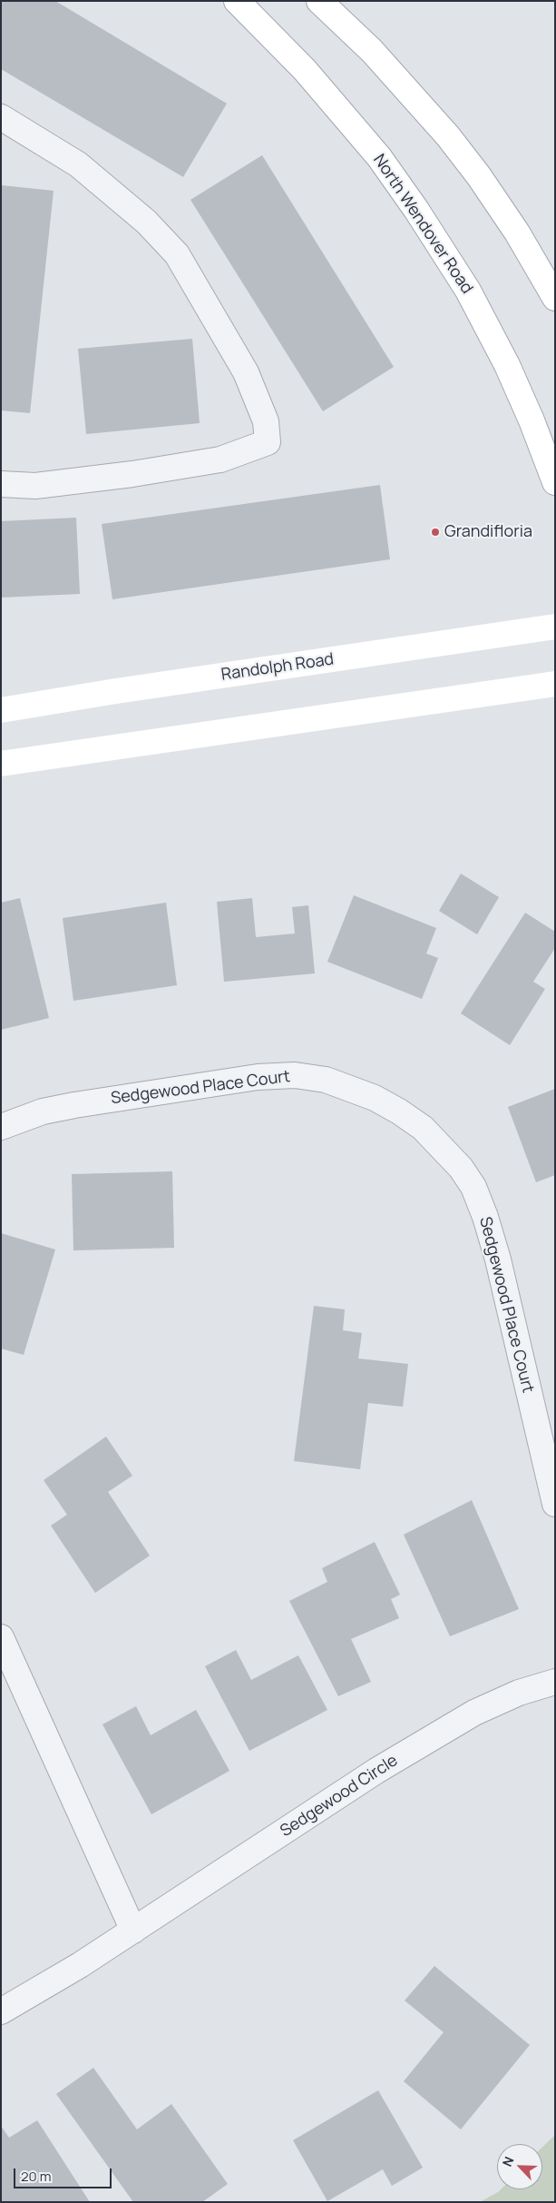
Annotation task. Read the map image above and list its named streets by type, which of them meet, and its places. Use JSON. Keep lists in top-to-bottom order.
{
  "streets": {
    "main road": ["North Wendover Road", "Randolph Road"],
    "street": ["Sedgewood Place Court", "Sedgewood Circle"]
  },
  "places": ["Grandifloria"],
  "scale_bar": "20 m",
  "north": "top left"
}
